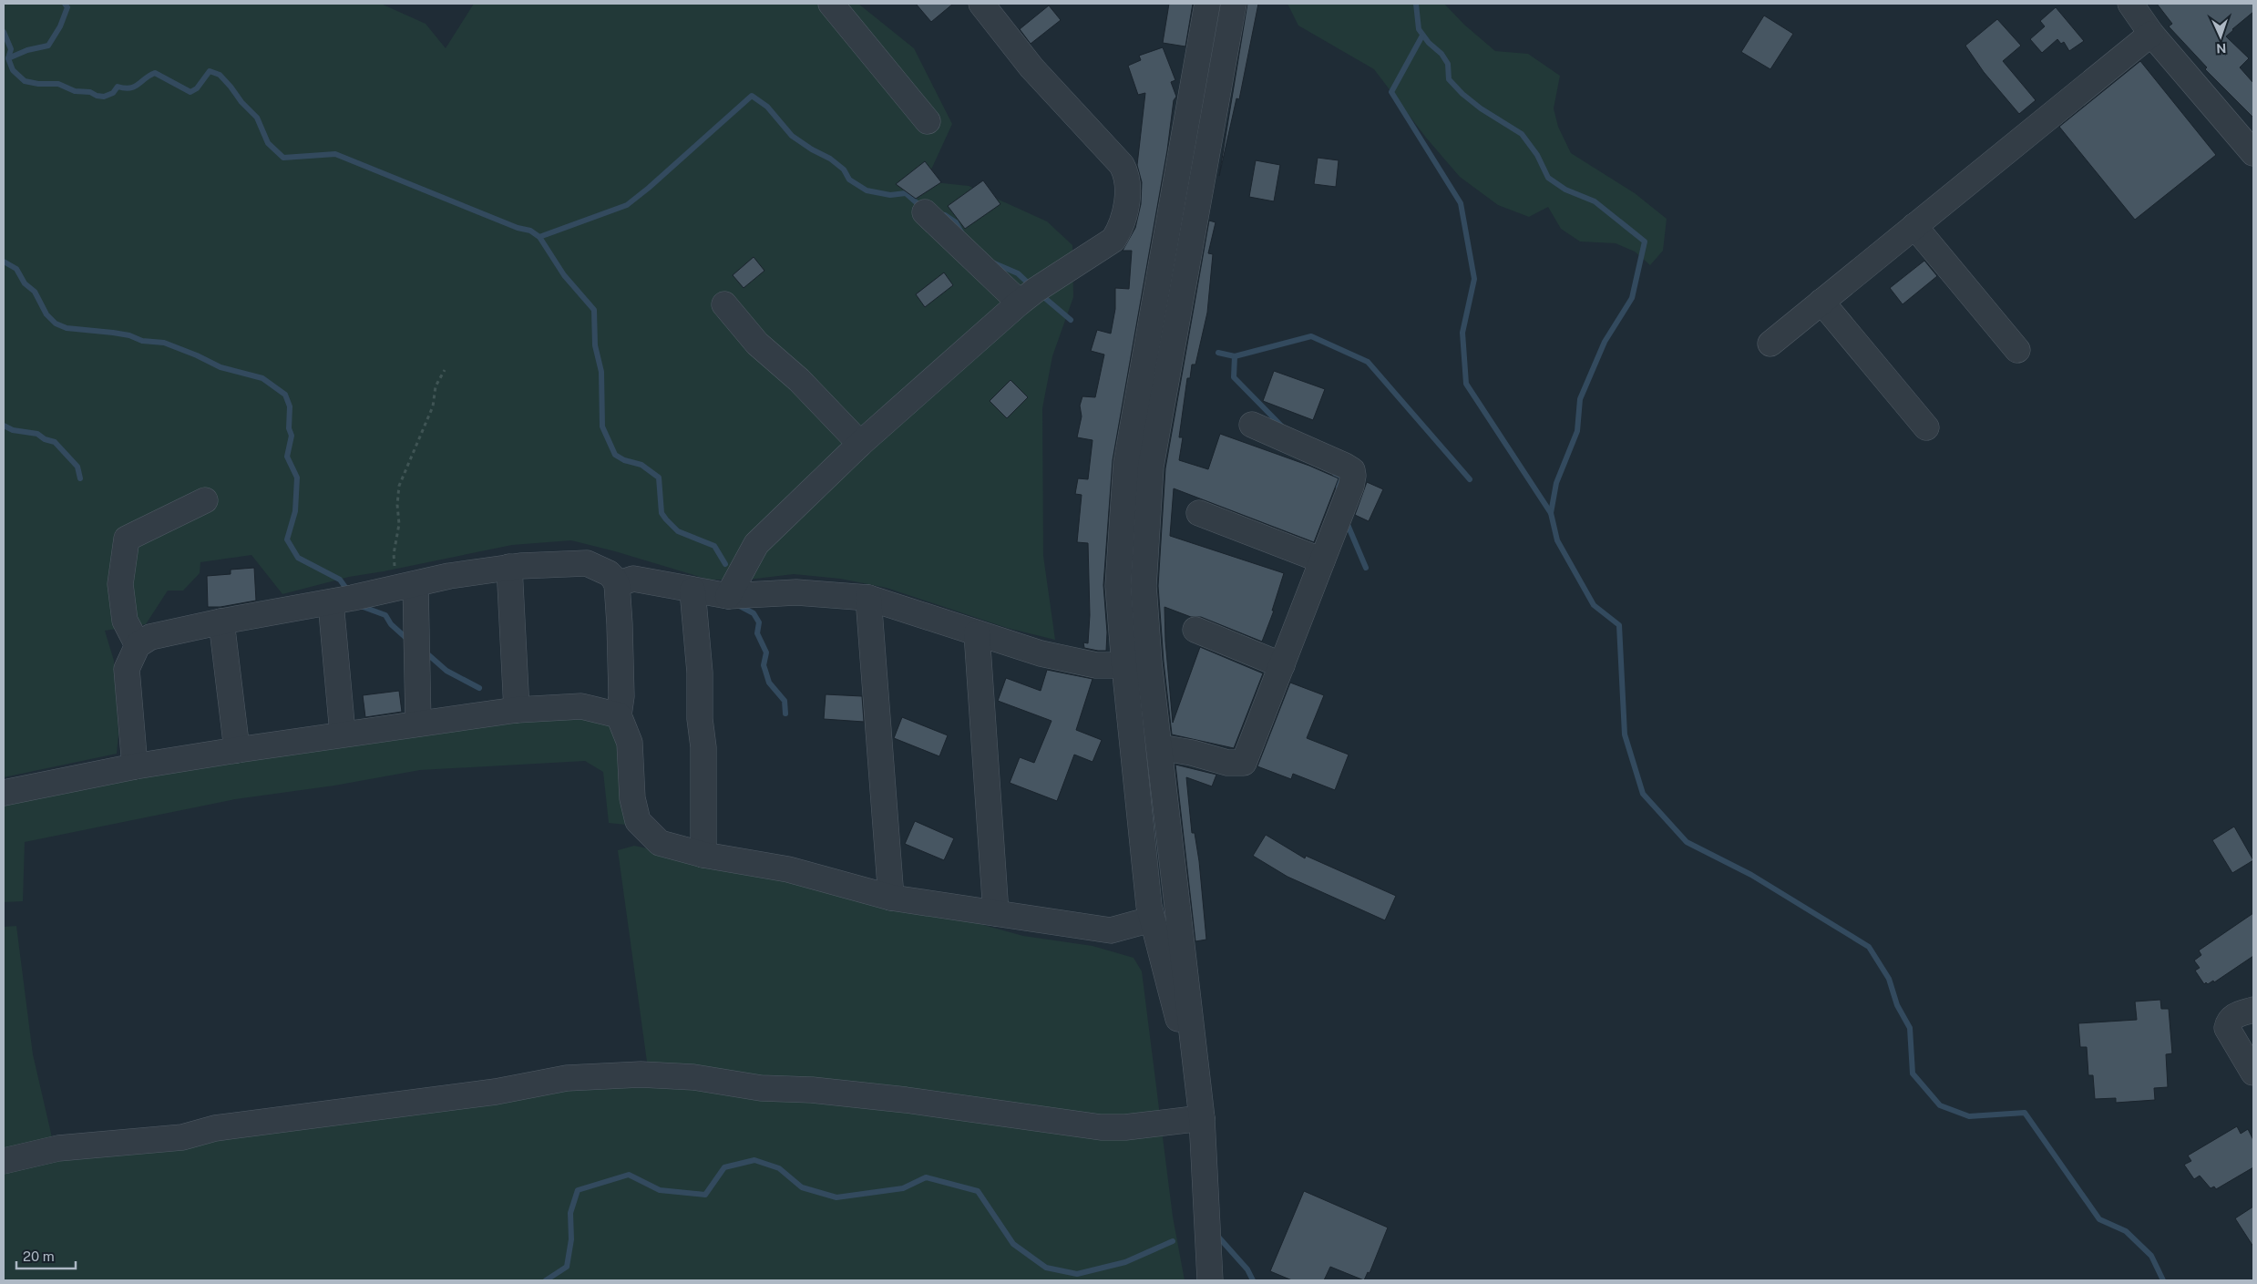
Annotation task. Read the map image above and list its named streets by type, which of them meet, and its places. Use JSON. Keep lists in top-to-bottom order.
{
  "scale_bar": "20 m",
  "north": "bottom"
}
